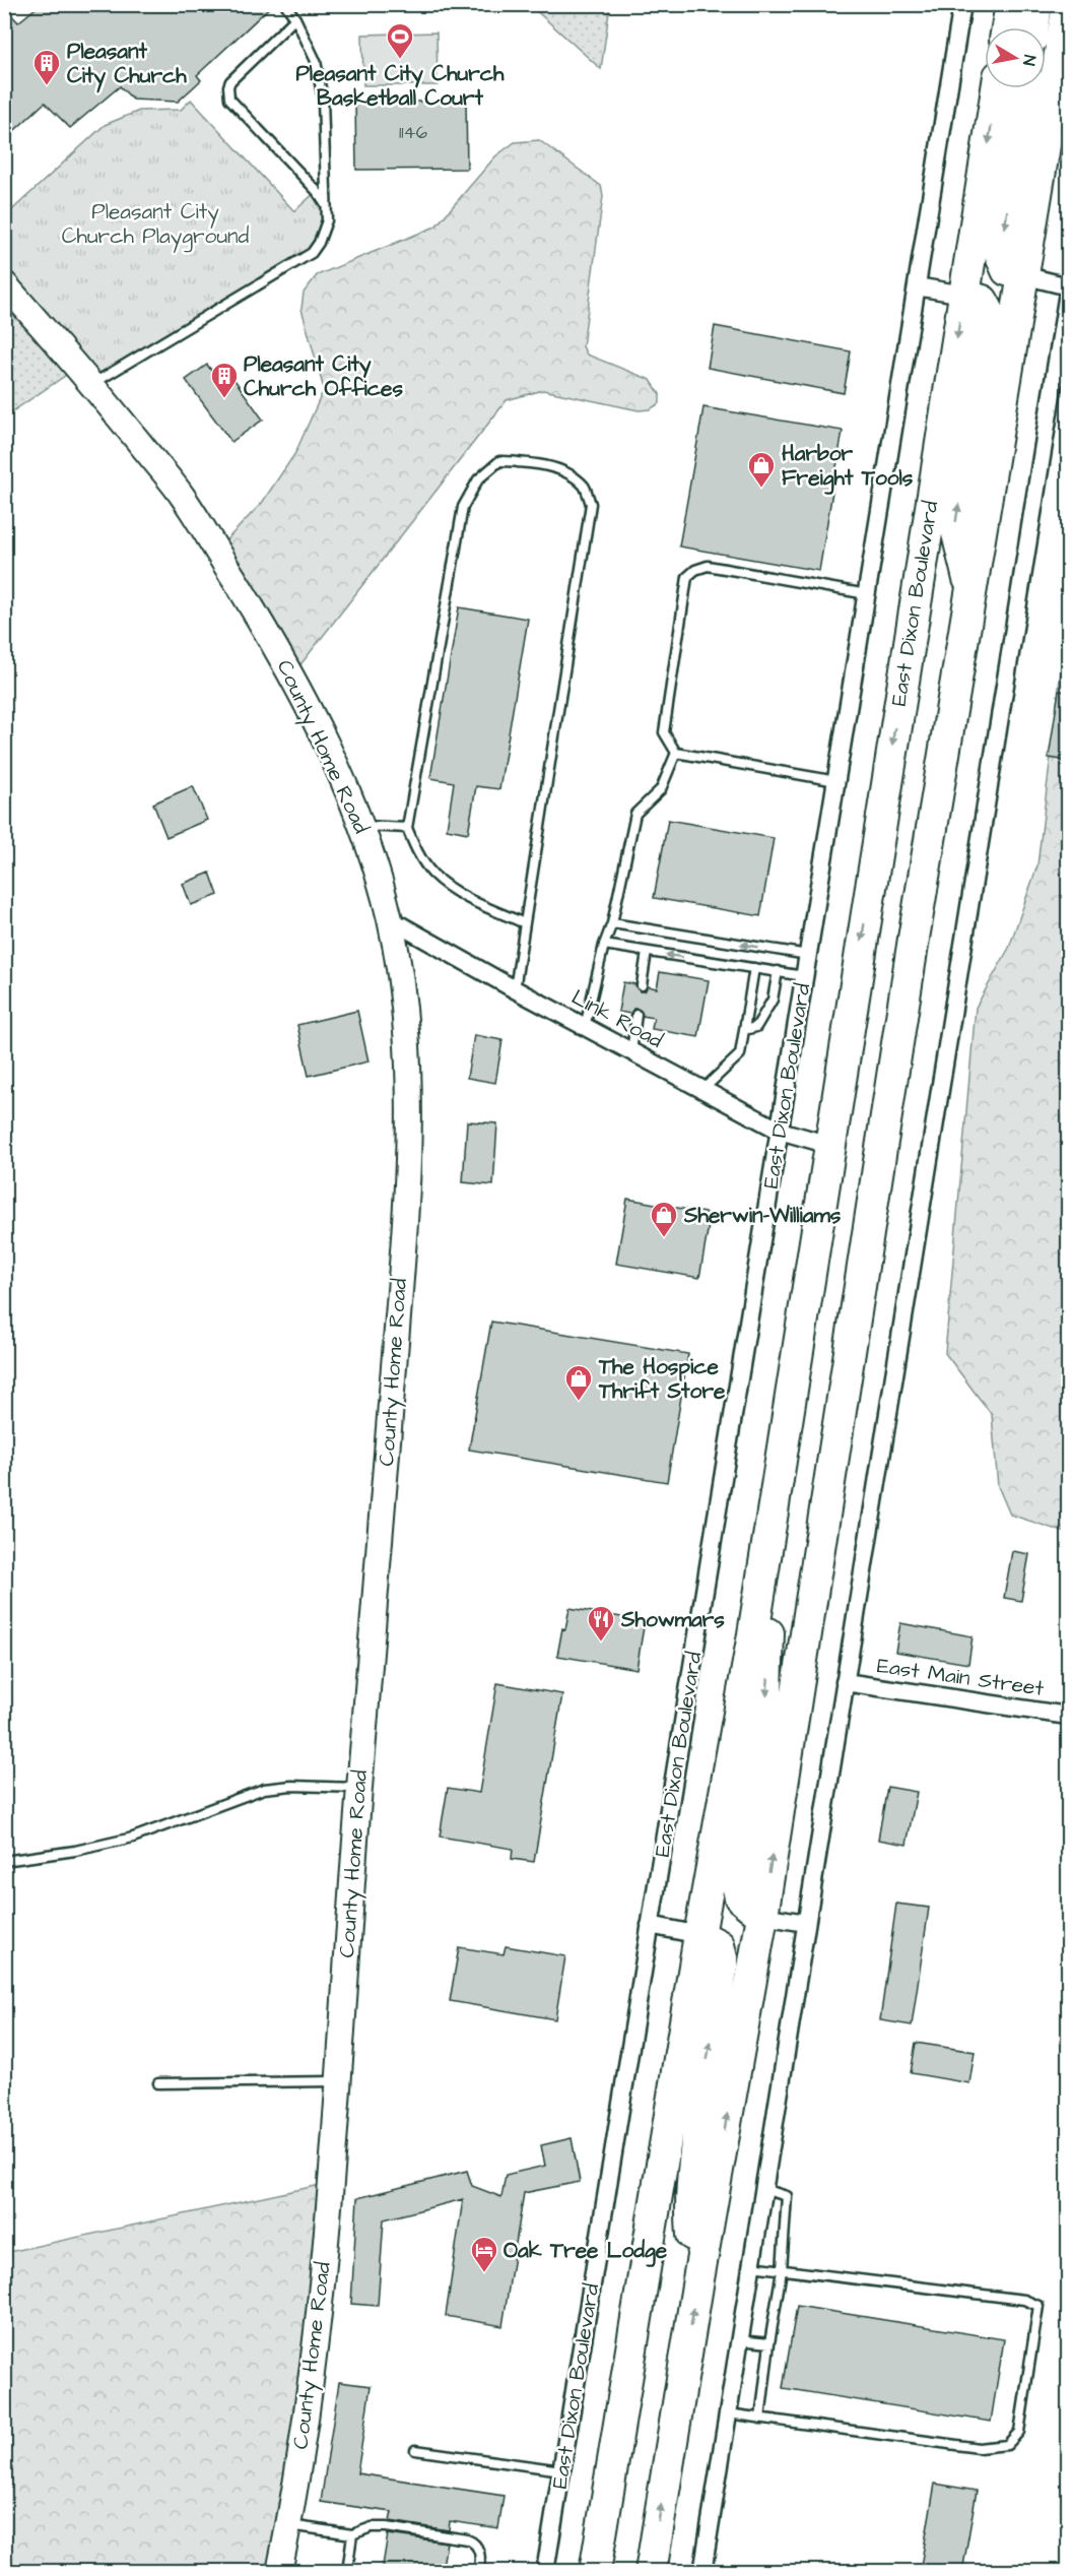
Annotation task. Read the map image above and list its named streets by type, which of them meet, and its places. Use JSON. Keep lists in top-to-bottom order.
{
  "streets": {
    "highway": ["East Dixon Boulevard"],
    "street": ["County Home Road", "Link Road", "East Main Street"]
  },
  "crossings": [
    ["East Dixon Boulevard", "Link Road"],
    ["County Home Road", "Link Road"]
  ],
  "parks": ["Pleasant City Church Playground"],
  "places": {
    "sports": ["Pleasant City Church Basketball Court"],
    "building": ["Pleasant City Church", "Pleasant City Church Offices"],
    "shop": ["Harbor Freight Tools", "Sherwin-Williams", "The Hospice Thrift Store"],
    "restaurant": ["Showmars"],
    "hotel": ["Oak Tree Lodge"]
  },
  "house_numbers": ["1146"],
  "north": "right"
}
